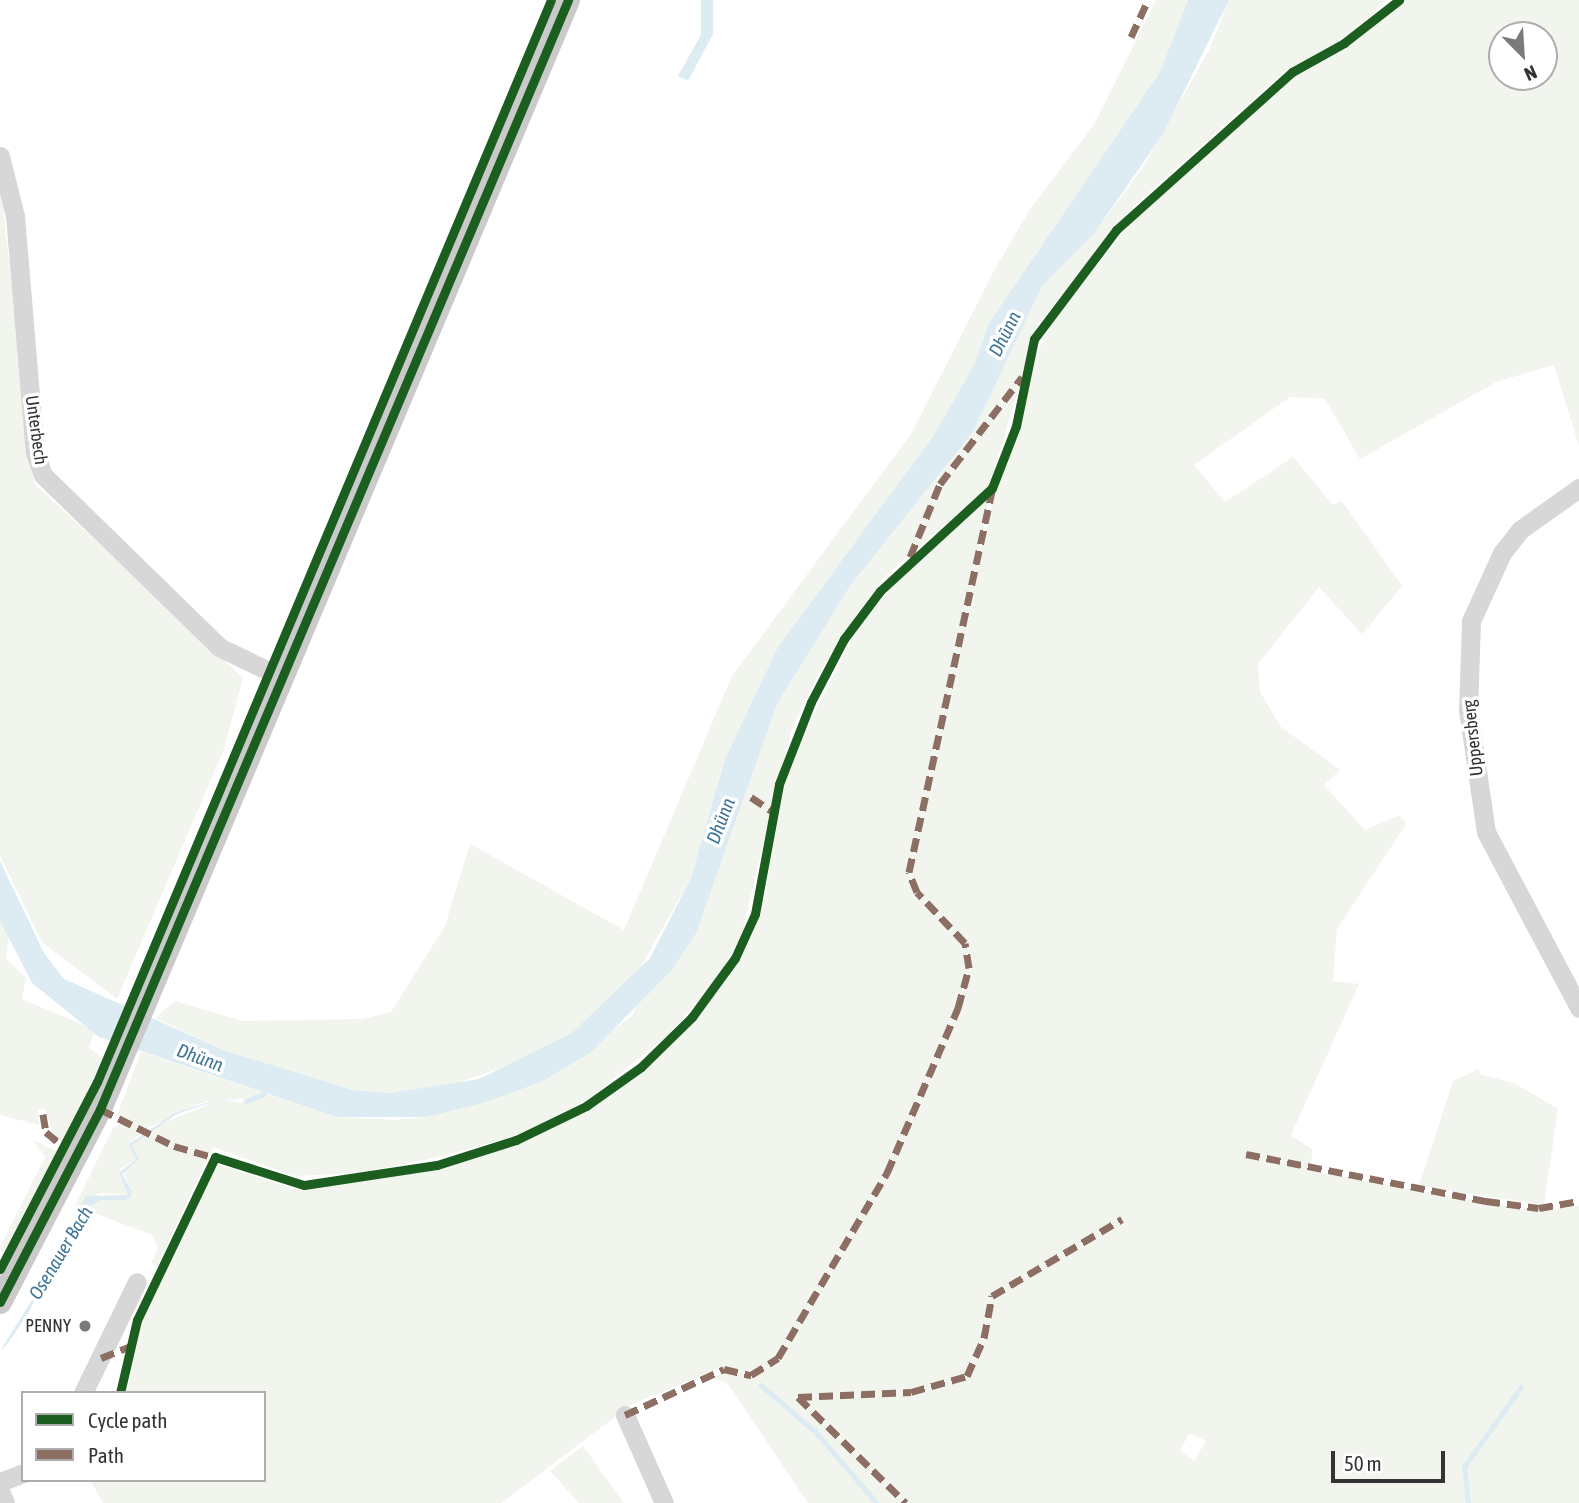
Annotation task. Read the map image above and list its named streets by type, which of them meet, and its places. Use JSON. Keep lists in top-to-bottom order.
{
  "streets": {
    "street": ["Unterbech", "Uppersberg"]
  },
  "water": ["Dhünn", "Osenauer Bach"],
  "places": ["PENNY"],
  "legend": ["Cycle path", "Path"],
  "scale_bar": "50 m",
  "north": "bottom right"
}
